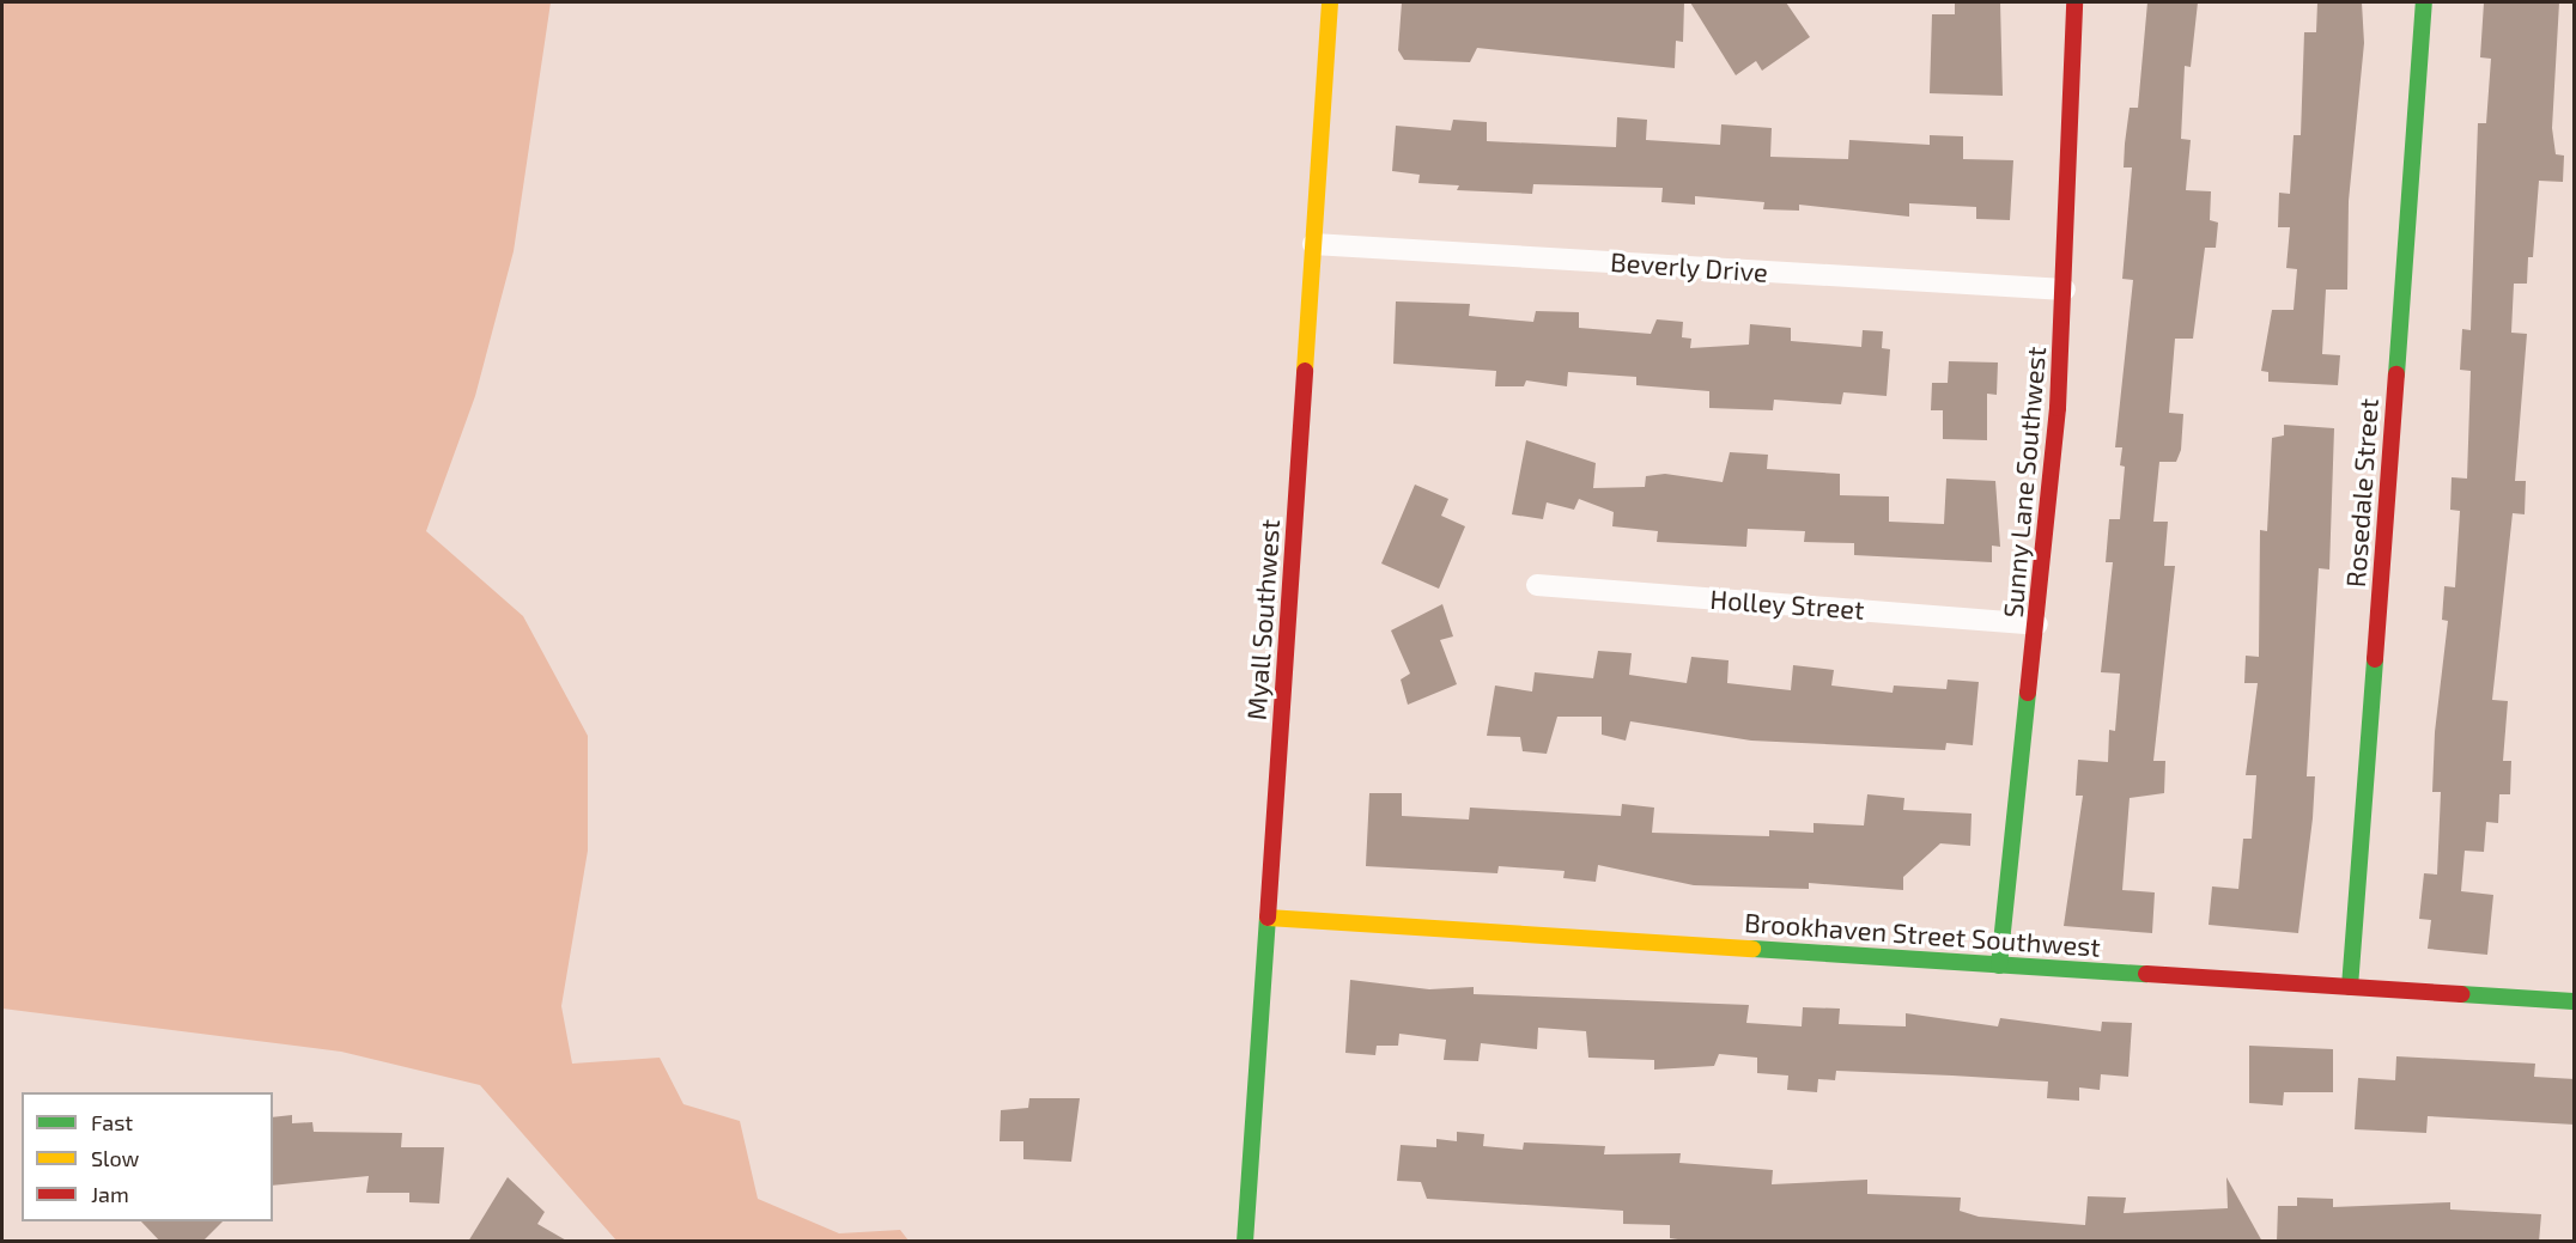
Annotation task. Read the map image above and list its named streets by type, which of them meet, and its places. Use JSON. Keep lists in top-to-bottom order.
{
  "streets": {
    "street": [
      "Beverly Drive",
      "Sunny Lane Southwest",
      "Rosedale Street",
      "Holley Street",
      "Myall Southwest",
      "Brookhaven Street Southwest"
    ]
  },
  "crossings": [
    ["Beverly Drive", "Sunny Lane Southwest"],
    ["Beverly Drive", "Myall Southwest"],
    ["Sunny Lane Southwest", "Holley Street"],
    ["Sunny Lane Southwest", "Brookhaven Street Southwest"],
    ["Rosedale Street", "Brookhaven Street Southwest"],
    ["Myall Southwest", "Brookhaven Street Southwest"]
  ],
  "legend": ["Fast", "Slow", "Jam"]
}
